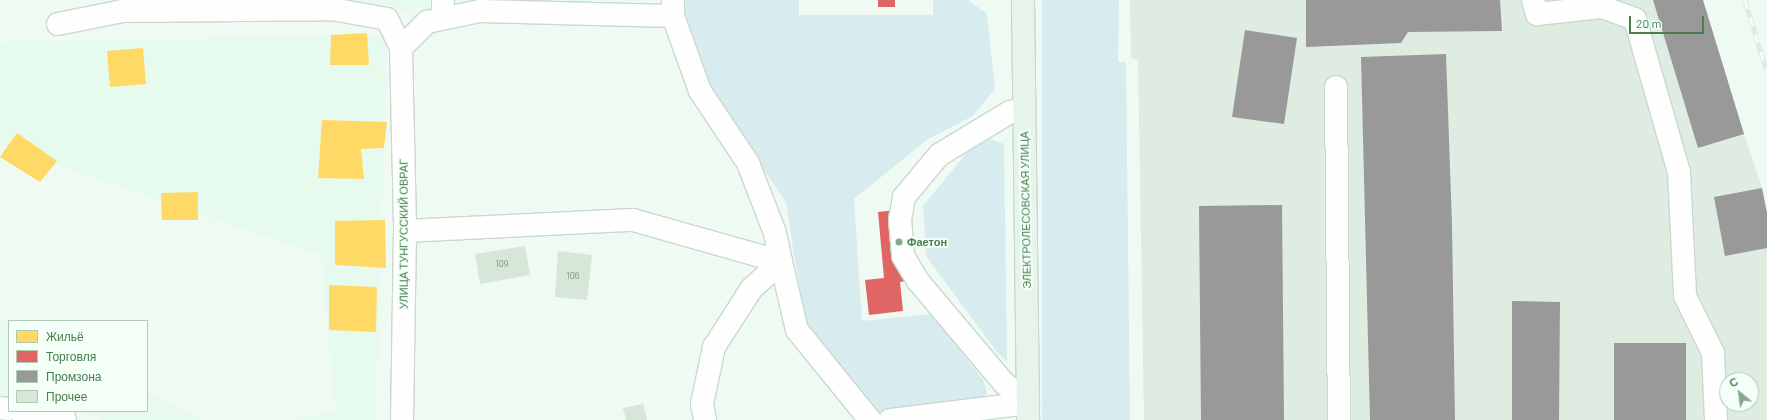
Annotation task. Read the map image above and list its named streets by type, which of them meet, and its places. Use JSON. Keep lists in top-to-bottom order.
{
  "streets": {
    "main road": ["ЭЛЕКТРОЛЕСОВСКАЯ УЛИЦА"],
    "street": ["УЛИЦА ТУНГУССКИЙ ОВРАГ"]
  },
  "places": ["Фаетон"],
  "house_numbers": ["109", "106"],
  "legend": [
    "Жильё",
    "Торговля",
    "Промзона",
    "Прочее"
  ],
  "scale_bar": "20 m",
  "north": "top left"
}
